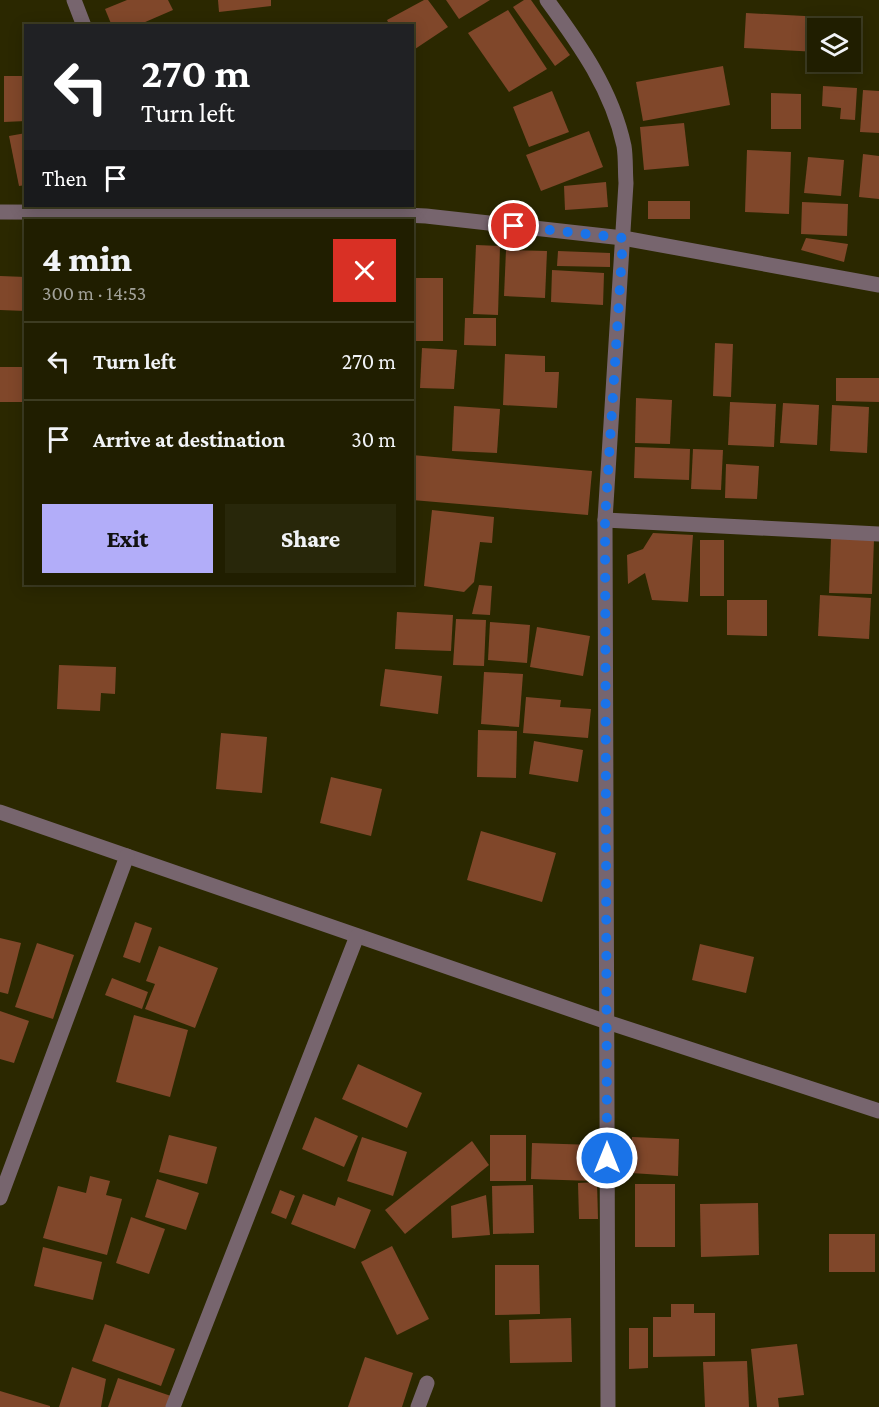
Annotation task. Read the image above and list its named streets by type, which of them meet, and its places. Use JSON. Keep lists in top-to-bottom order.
{
  "page": {
    "turn": ["270 m", "Turn left"],
    "then": "Then",
    "heading": ["4 min", "300 m · 14:53"],
    "list": [
      {
        "name": "Turn left",
        "value": "270 m"
      },
      {
        "name": "Arrive at destination",
        "value": "30 m"
      }
    ],
    "buttons": ["Exit", "Share"]
  }
}
